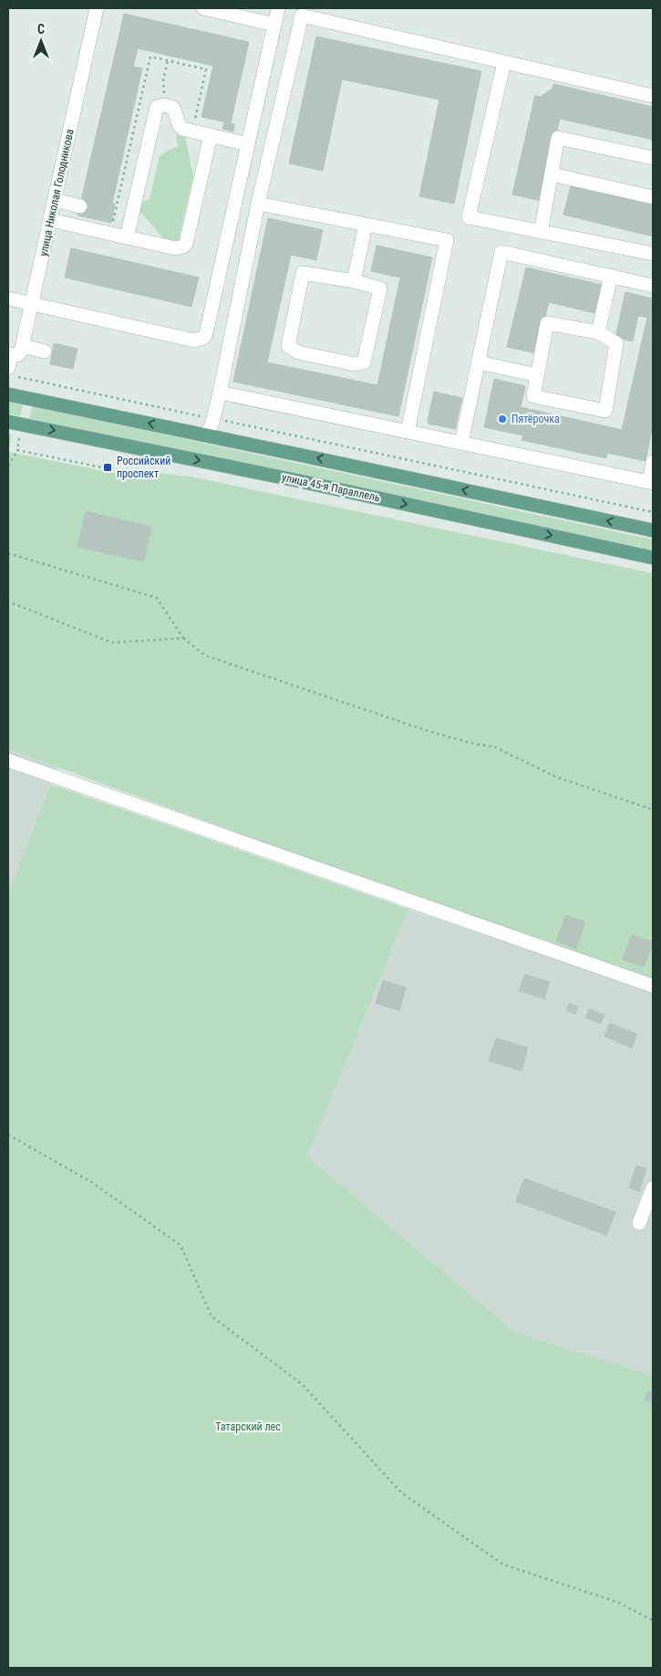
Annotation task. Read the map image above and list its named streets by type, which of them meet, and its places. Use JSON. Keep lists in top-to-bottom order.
{
  "streets": {
    "main road": ["улица 45-я Параллель"],
    "street": ["улица Николая Голодникова"]
  },
  "parks": ["Татарский лес"],
  "places": {
    "other": ["Пятёрочка"],
    "transit": ["Российский проспект"]
  },
  "north": "top"
}
